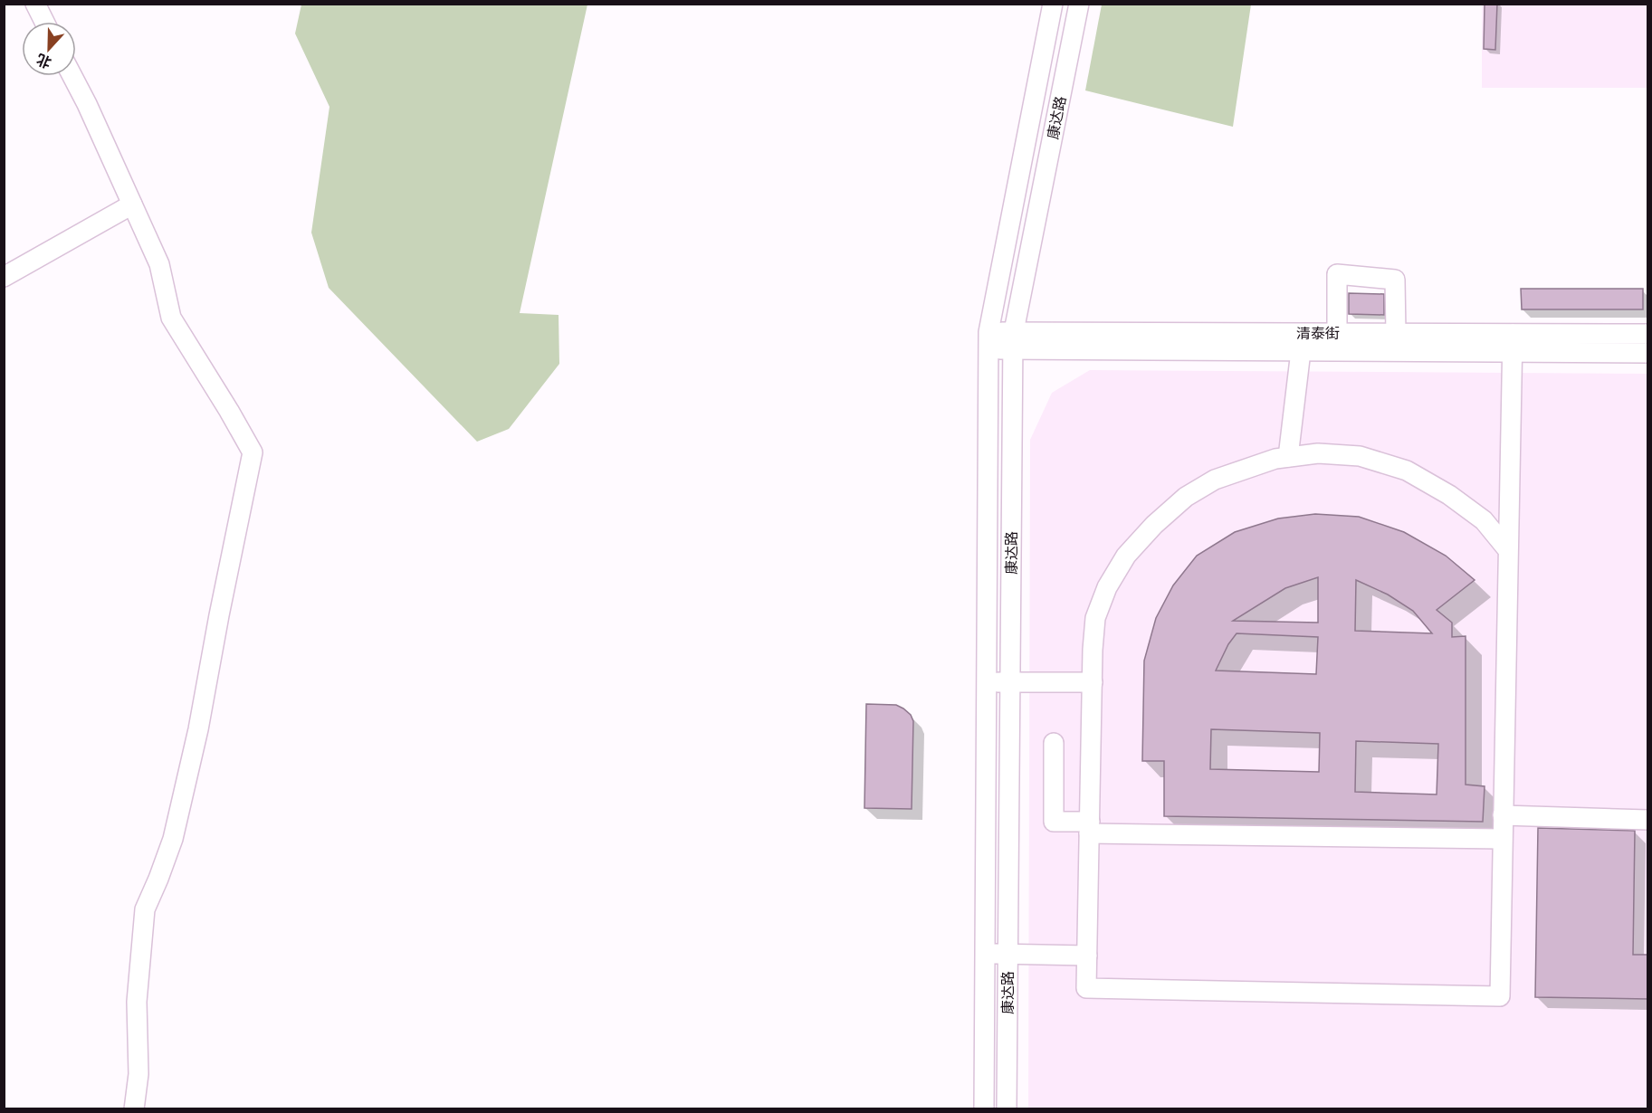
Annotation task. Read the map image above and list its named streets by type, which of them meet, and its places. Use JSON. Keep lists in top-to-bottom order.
{
  "streets": {
    "street": ["康达路", "清泰街"]
  },
  "crossings": [
    ["康达路", "清泰街"]
  ],
  "north": "bottom"
}
